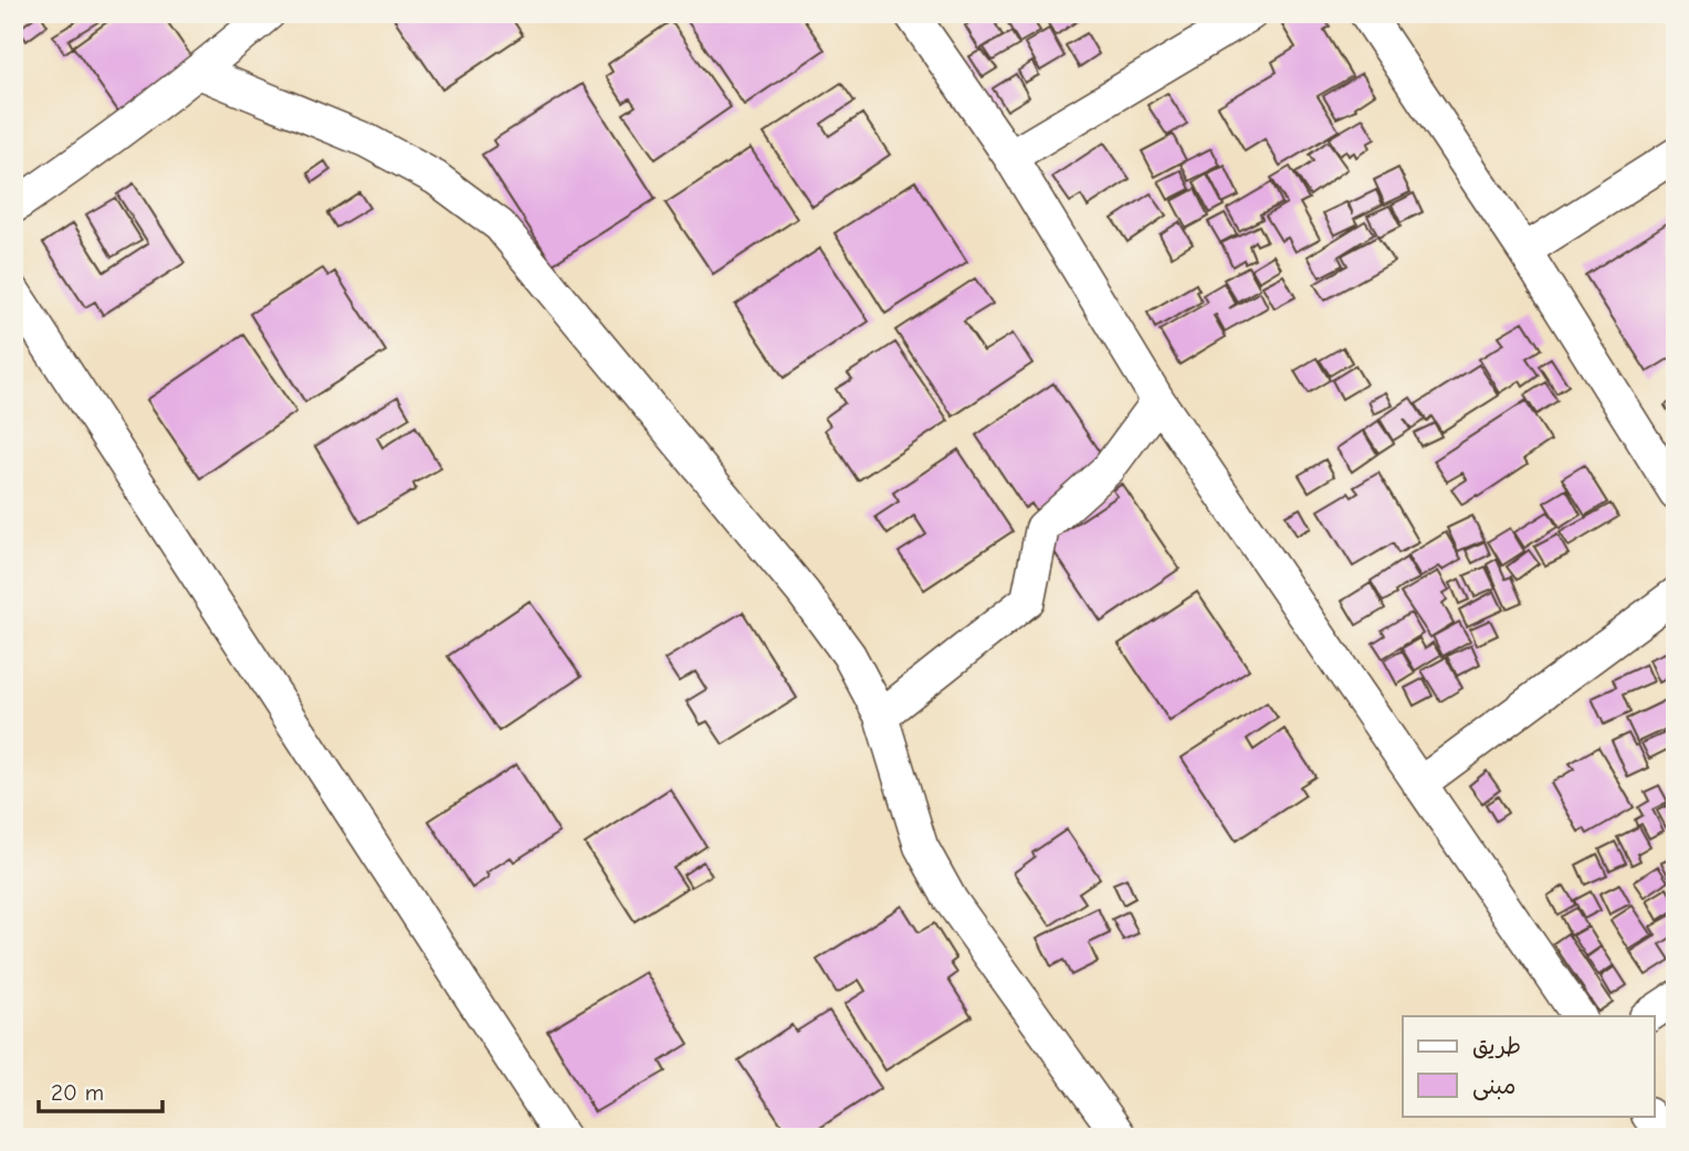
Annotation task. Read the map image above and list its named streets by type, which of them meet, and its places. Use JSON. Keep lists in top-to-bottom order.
{
  "legend": ["طريق", "مبنى"],
  "scale_bar": "20 m"
}
